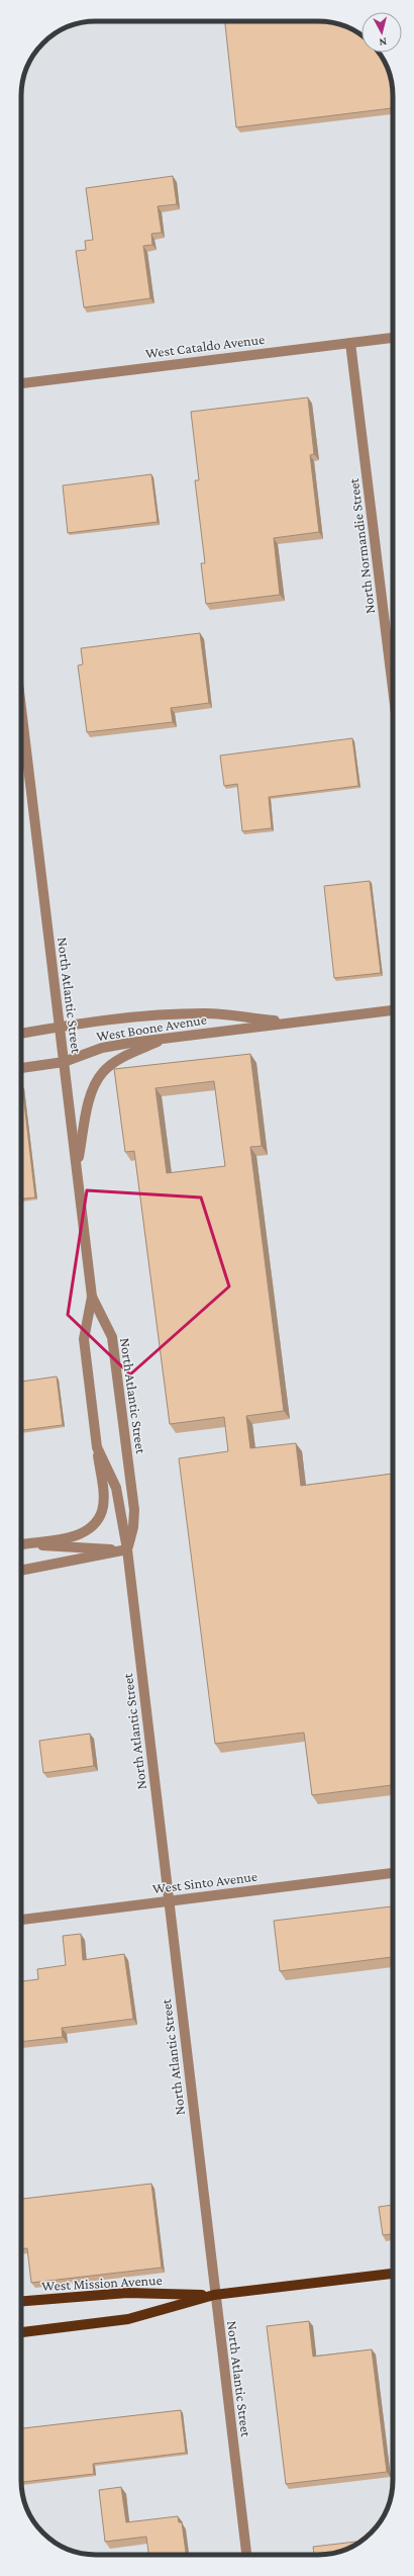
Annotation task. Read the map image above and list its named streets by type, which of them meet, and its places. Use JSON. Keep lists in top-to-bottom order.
{
  "streets": {
    "main road": ["West Mission Avenue"],
    "street": [
      "West Cataldo Avenue",
      "North Normandie Street",
      "North Atlantic Street",
      "West Boone Avenue",
      "West Sinto Avenue"
    ]
  },
  "crossings": [
    ["West Cataldo Avenue", "North Normandie Street"],
    ["North Atlantic Street", "West Boone Avenue"],
    ["North Atlantic Street", "West Sinto Avenue"],
    ["North Atlantic Street", "West Mission Avenue"]
  ],
  "north": "bottom"
}
